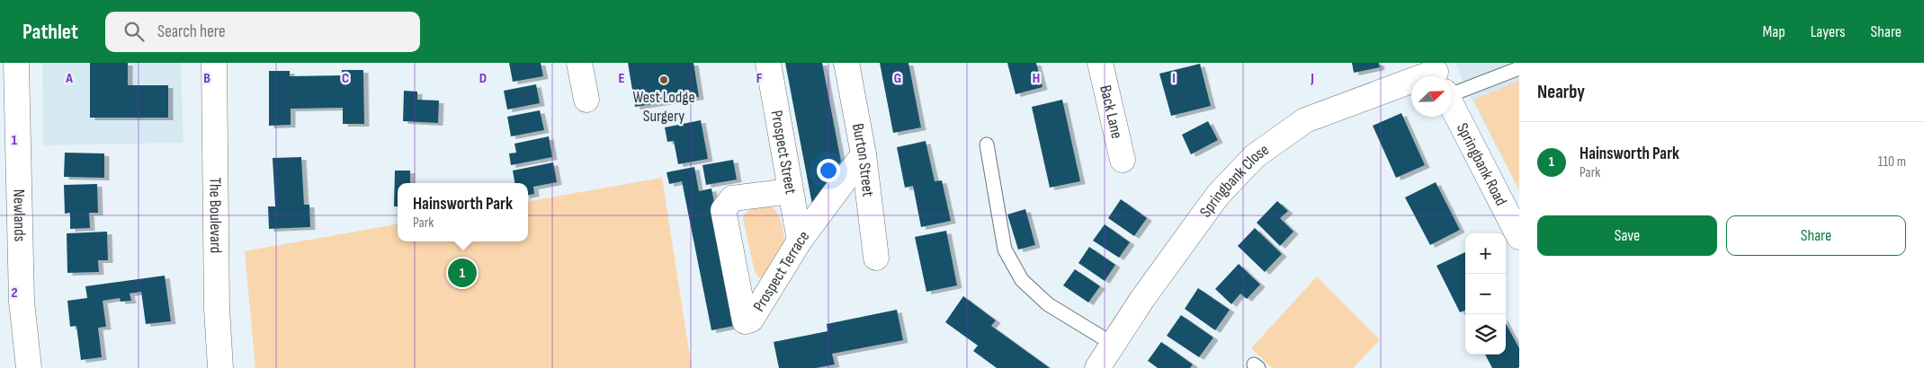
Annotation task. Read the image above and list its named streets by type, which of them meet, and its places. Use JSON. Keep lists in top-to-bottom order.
{
  "streets": {
    "street": [
      "Back Lane",
      "Prospect Street",
      "Burton Street",
      "Springbank Road",
      "Springbank Close",
      "Newlands",
      "The Boulevard",
      "Prospect Terrace"
    ]
  },
  "crossings": [
    ["Prospect Street", "Prospect Terrace"],
    ["Burton Street", "Prospect Terrace"]
  ],
  "places": ["West Lodge Surgery"],
  "north": "top right",
  "page": {
    "header": "Pathlet",
    "search": "Search here",
    "nav": ["Map", "Layers", "Share"],
    "heading": "Nearby",
    "list": [
      {
        "mark": "1",
        "name": "Hainsworth Park",
        "note": "Park",
        "value": "110 m"
      }
    ],
    "popup": ["Hainsworth Park", "Park"],
    "buttons": ["Save", "Share"],
    "map_buttons": ["+", "−"],
    "pins": "1"
  },
  "grid": {
    "columns": [
      "A",
      "B",
      "C",
      "D",
      "E",
      "F",
      "G",
      "H",
      "I",
      "J"
    ],
    "rows": ["1", "2"]
  }
}
